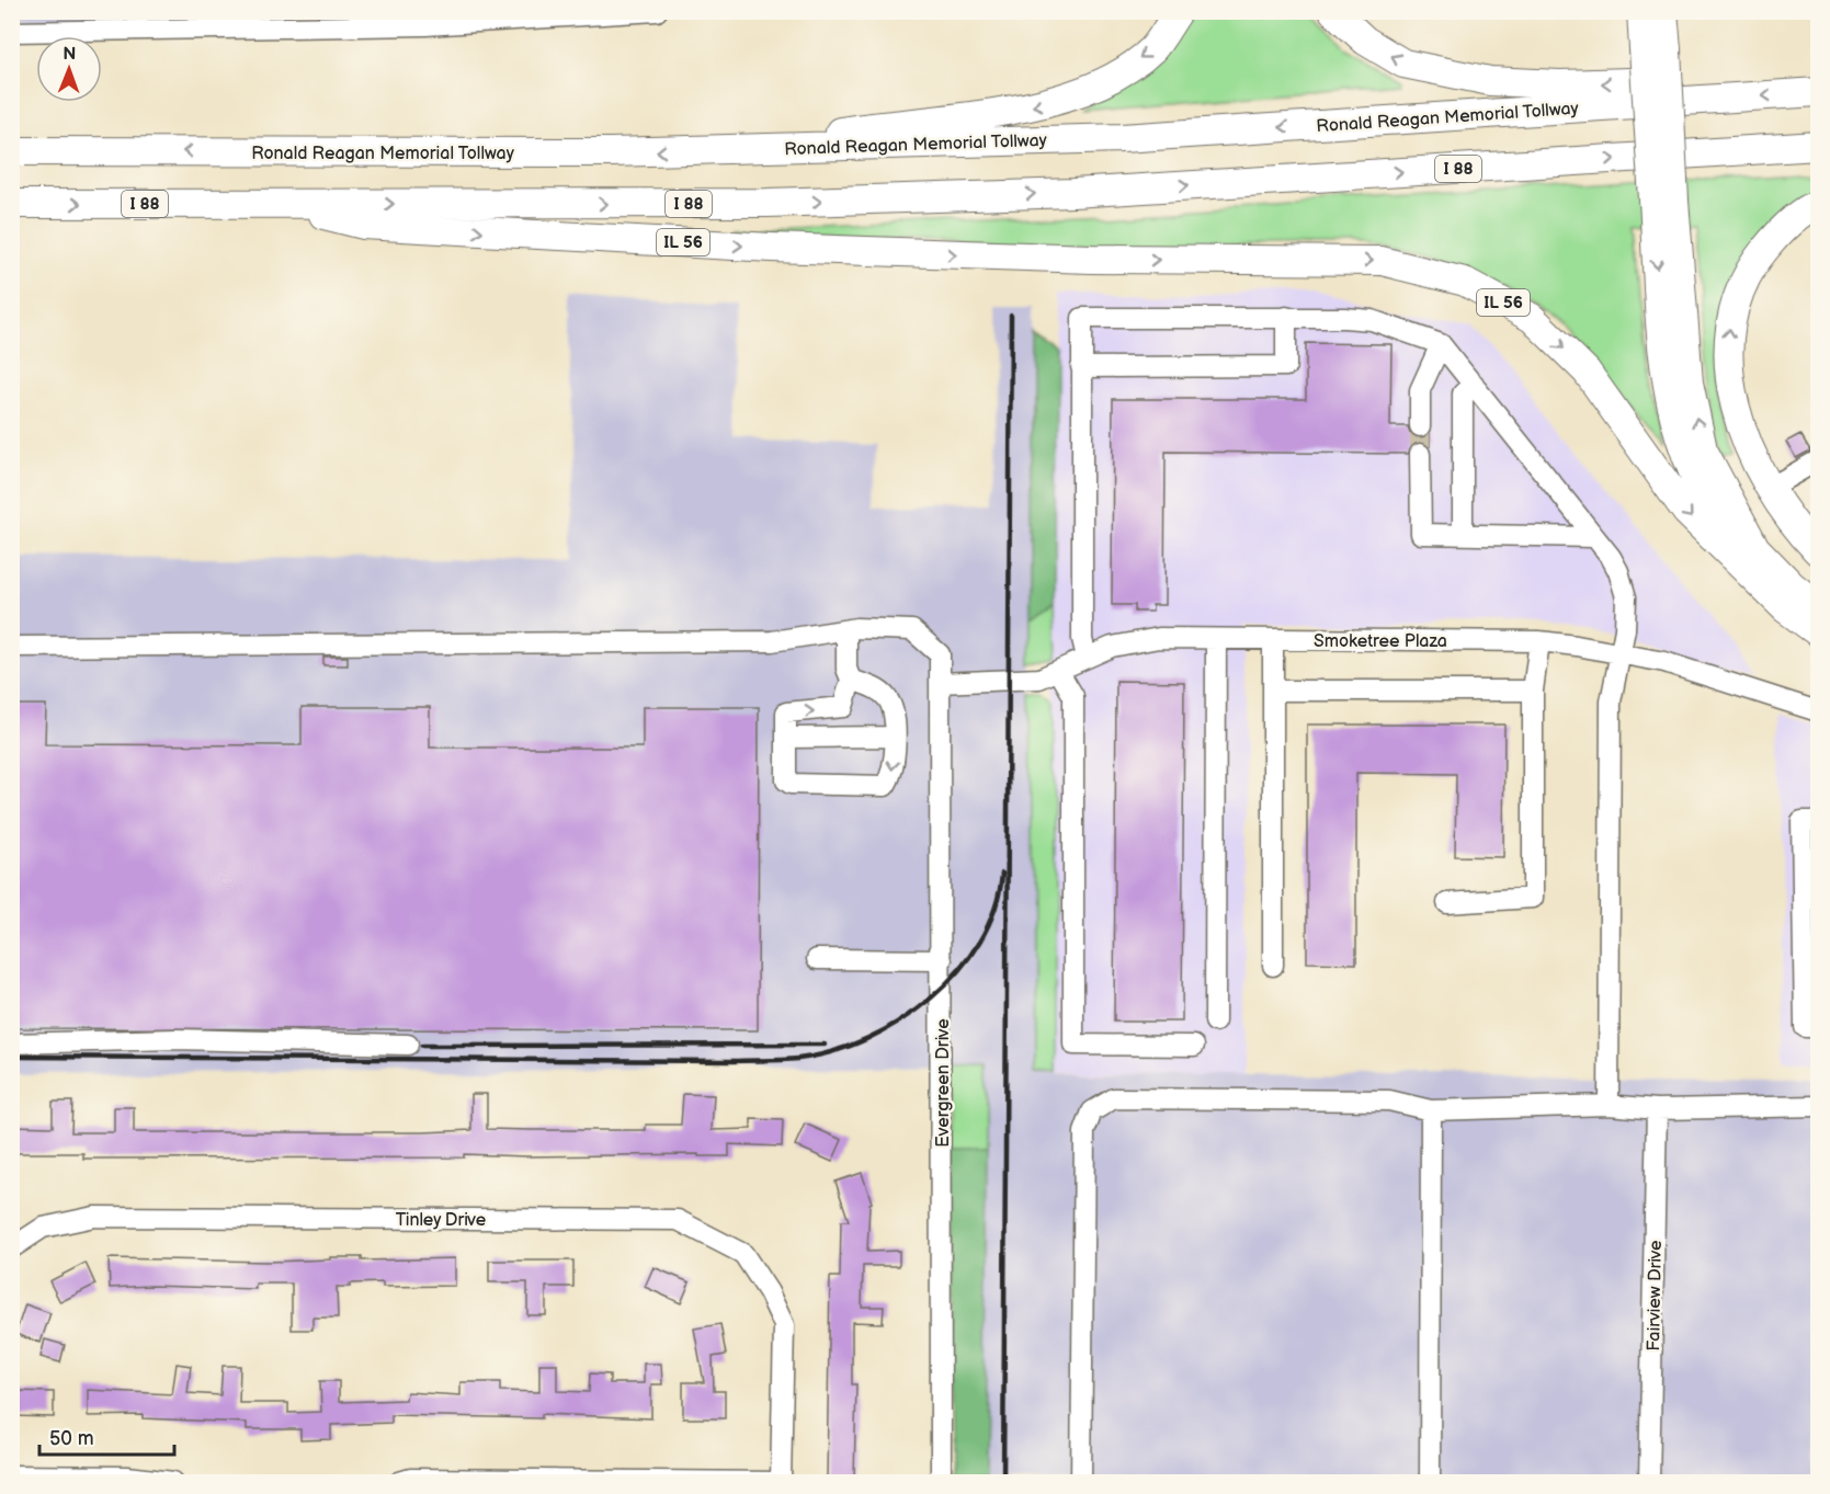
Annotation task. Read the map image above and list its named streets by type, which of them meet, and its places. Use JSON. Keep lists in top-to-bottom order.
{
  "streets": {
    "highway": ["Ronald Reagan Memorial Tollway", "I 88", "IL 56"],
    "street": [
      "Smoketree Plaza",
      "Evergreen Drive",
      "Tinley Drive",
      "Fairview Drive"
    ]
  },
  "crossings": [
    ["I 88", "IL 56"],
    ["Smoketree Plaza", "Evergreen Drive"]
  ],
  "scale_bar": "50 m",
  "north": "top"
}
